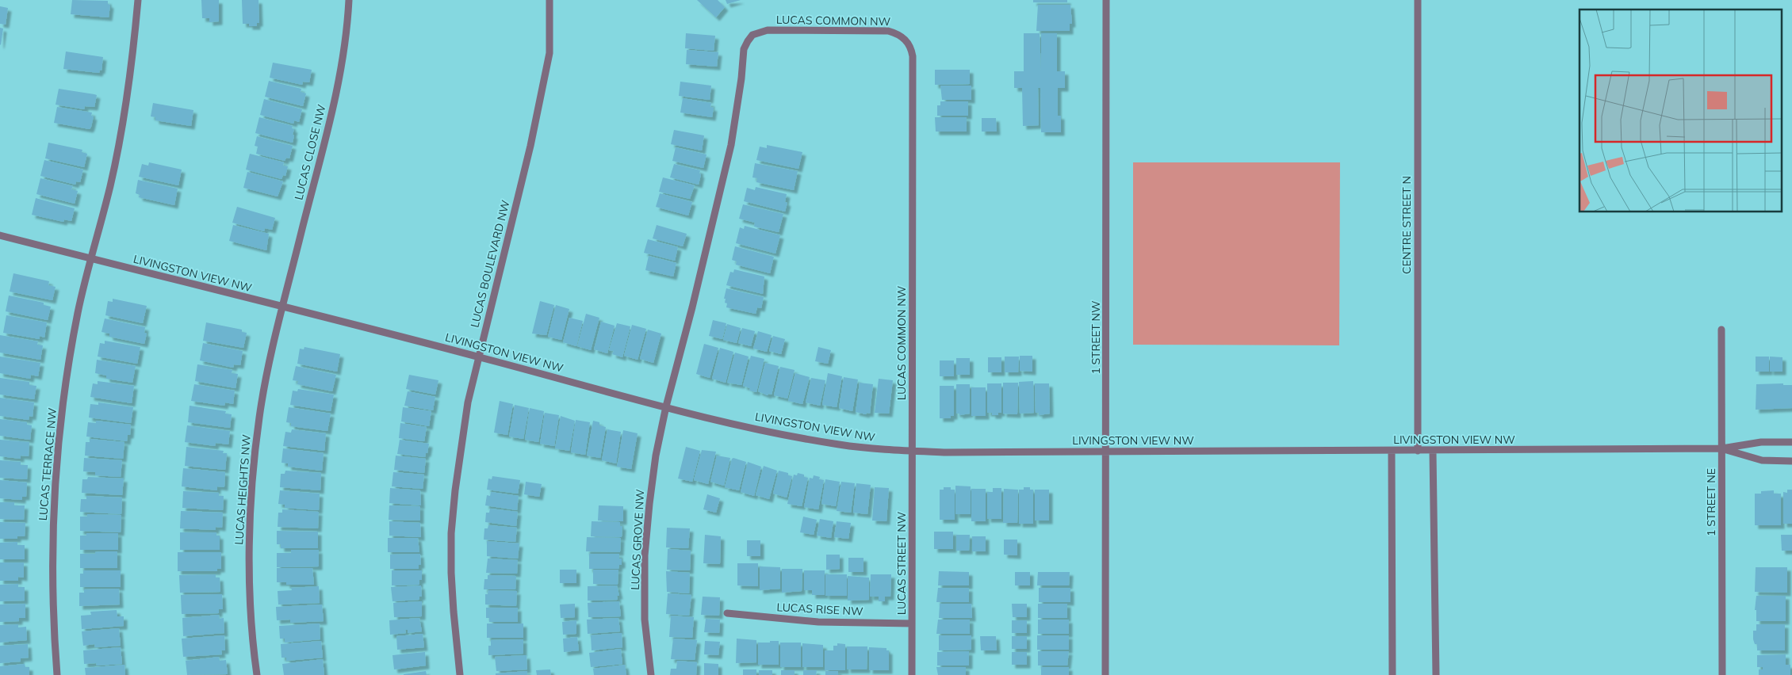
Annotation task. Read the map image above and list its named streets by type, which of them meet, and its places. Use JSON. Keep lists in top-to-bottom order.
{
  "streets": {
    "street": [
      "LUCAS COMMON NW",
      "LUCAS CLOSE NW",
      "CENTRE STREET N",
      "LUCAS BOULEVARD NW",
      "LIVINGSTON VIEW NW",
      "1 STREET NW",
      "LUCAS TERRACE NW",
      "LUCAS HEIGHTS NW",
      "1 STREET NE",
      "LUCAS GROVE NW",
      "LUCAS STREET NW",
      "LUCAS RISE NW"
    ]
  },
  "crossings": [
    ["LUCAS COMMON NW", "LIVINGSTON VIEW NW"],
    ["LUCAS COMMON NW", "LUCAS GROVE NW"],
    ["LUCAS COMMON NW", "LUCAS STREET NW"],
    ["LUCAS CLOSE NW", "LIVINGSTON VIEW NW"],
    ["LUCAS CLOSE NW", "LUCAS HEIGHTS NW"],
    ["CENTRE STREET N", "LIVINGSTON VIEW NW"],
    ["LUCAS BOULEVARD NW", "LIVINGSTON VIEW NW"],
    ["LIVINGSTON VIEW NW", "1 STREET NW"],
    ["LIVINGSTON VIEW NW", "LUCAS TERRACE NW"],
    ["LIVINGSTON VIEW NW", "LUCAS HEIGHTS NW"],
    ["LIVINGSTON VIEW NW", "1 STREET NE"],
    ["LIVINGSTON VIEW NW", "LUCAS GROVE NW"],
    ["LIVINGSTON VIEW NW", "LUCAS STREET NW"],
    ["LUCAS STREET NW", "LUCAS RISE NW"]
  ]
}
